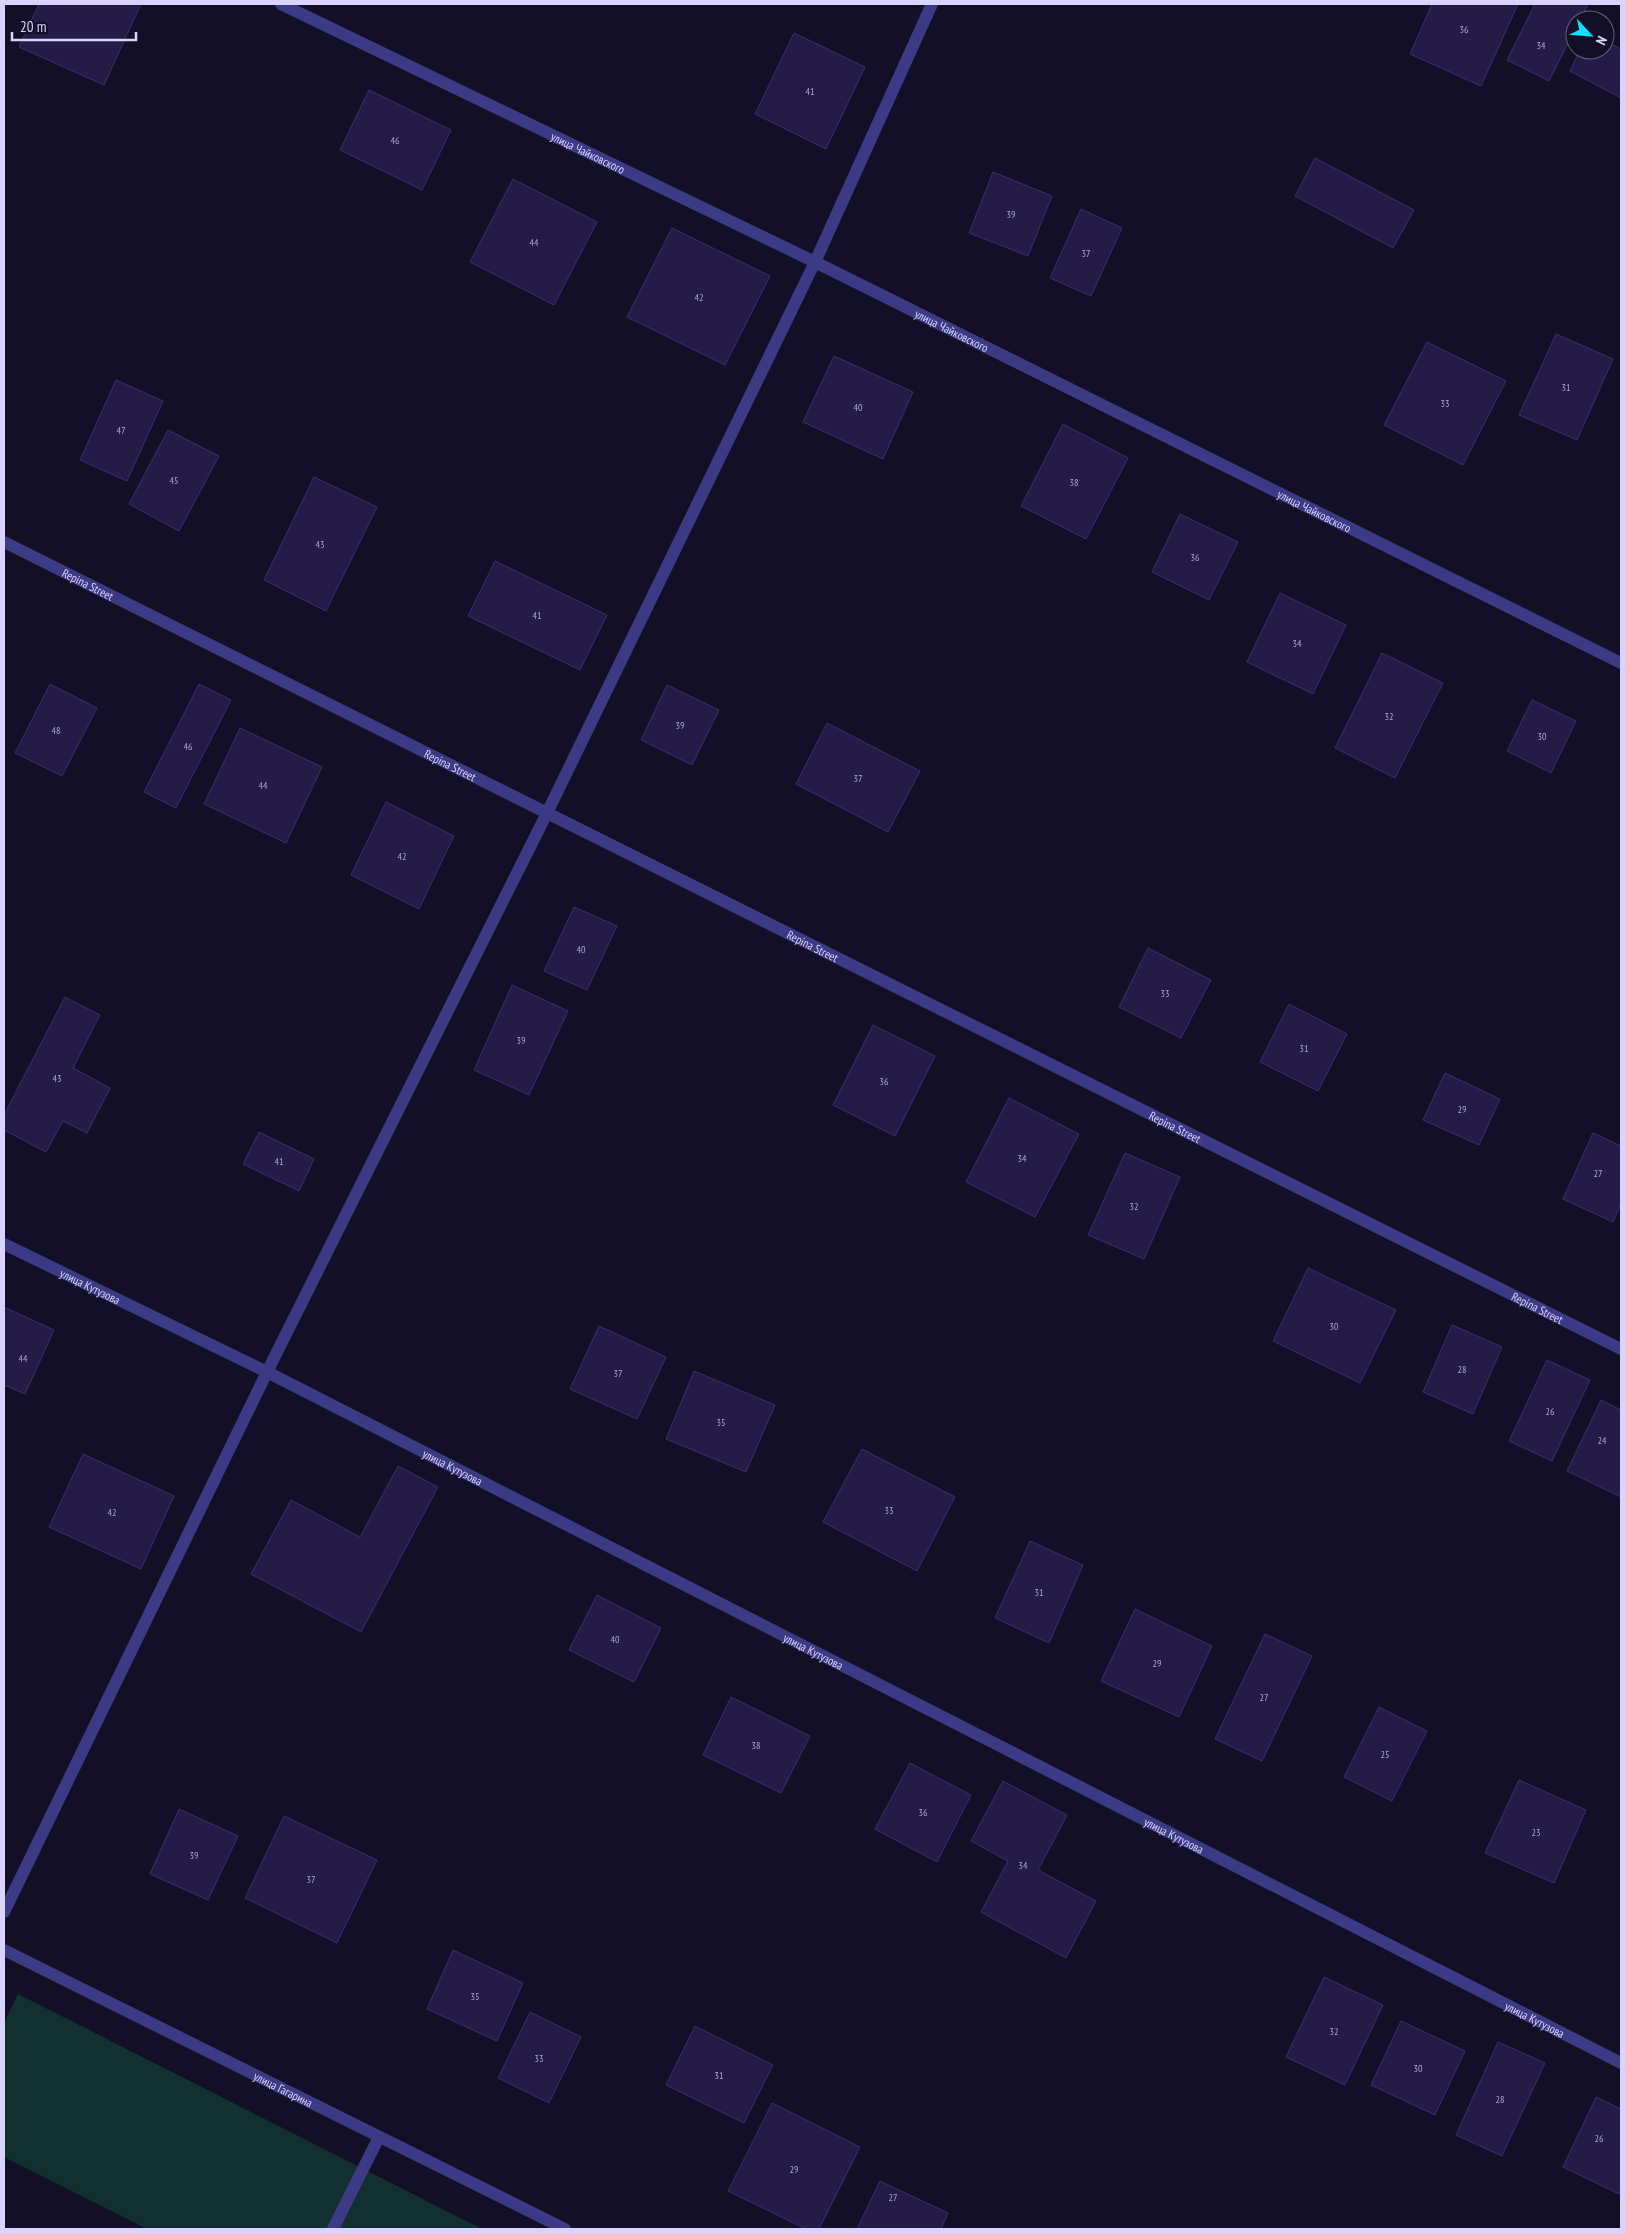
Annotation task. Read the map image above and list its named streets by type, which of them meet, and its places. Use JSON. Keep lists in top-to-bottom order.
{
  "streets": {
    "street": [
      "улица Чайковского",
      "Repina Street",
      "улица Кутузова",
      "улица Гагарина"
    ]
  },
  "house_numbers": [
    "36",
    "34",
    "41",
    "46",
    "39",
    "44",
    "37",
    "42",
    "31",
    "33",
    "40",
    "47",
    "45",
    "38",
    "43",
    "36",
    "41",
    "34",
    "32",
    "39",
    "48",
    "30",
    "46",
    "37",
    "44",
    "42",
    "40",
    "33",
    "39",
    "31",
    "43",
    "36",
    "29",
    "34",
    "41",
    "27",
    "32",
    "30",
    "44",
    "28",
    "37",
    "26",
    "35",
    "24",
    "33",
    "42",
    "31",
    "40",
    "29",
    "27",
    "38",
    "25",
    "36",
    "23",
    "39",
    "34",
    "37",
    "35",
    "32",
    "33",
    "30",
    "31",
    "28",
    "26",
    "29",
    "27"
  ],
  "scale_bar": "20 m",
  "north": "bottom right"
}
